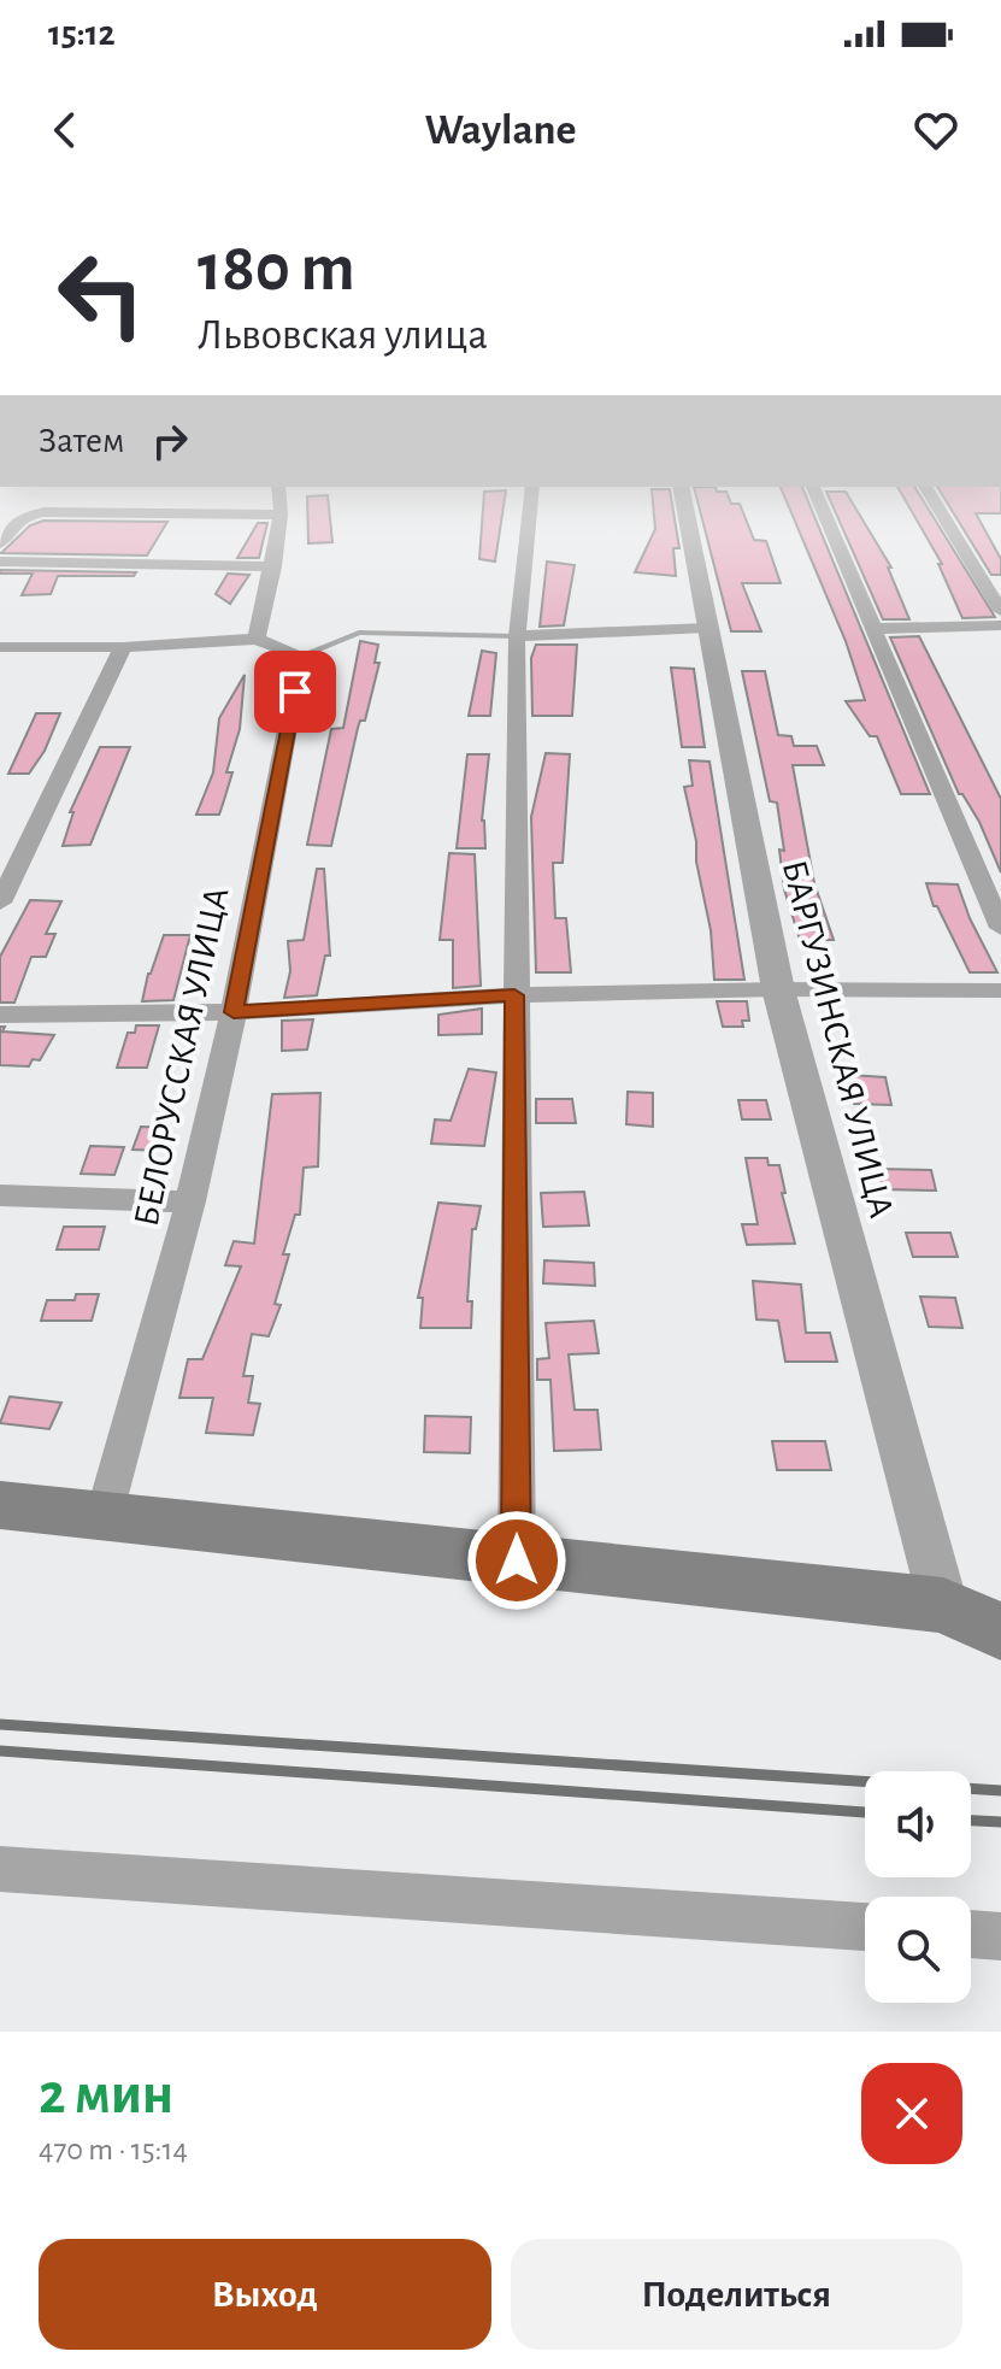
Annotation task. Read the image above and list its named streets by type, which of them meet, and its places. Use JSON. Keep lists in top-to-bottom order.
{
  "streets": {
    "street": ["БАРГУЗИНСКАЯ УЛИЦА", "БЕЛОРУССКАЯ УЛИЦА"]
  },
  "page": {
    "status": "15:12",
    "header": "Waylane",
    "turn": ["180 m", "Львовская улица"],
    "then": "Затем",
    "heading": ["2 мин", "470 m · 15:14"],
    "buttons": ["Выход", "Поделиться"]
  }
}
